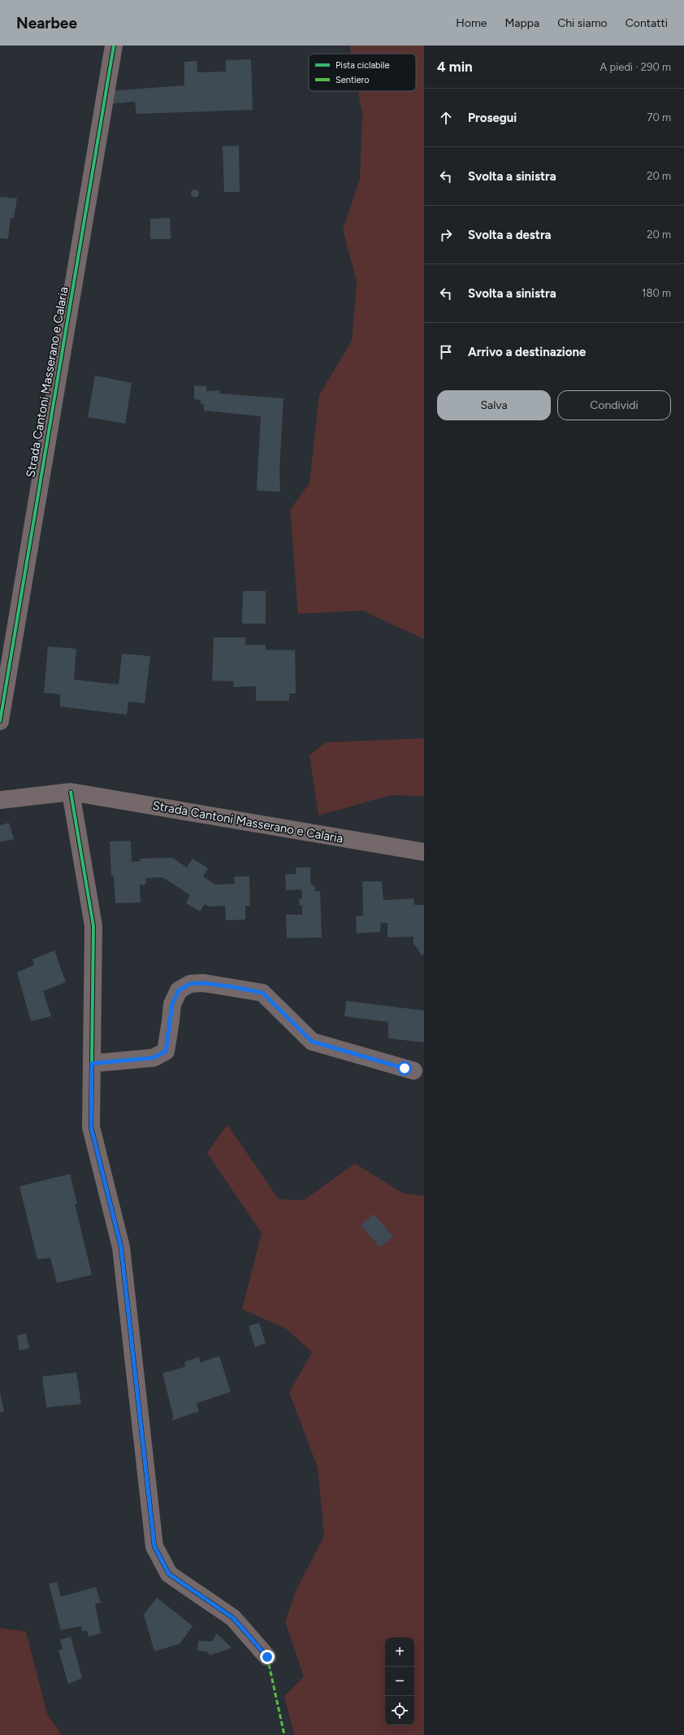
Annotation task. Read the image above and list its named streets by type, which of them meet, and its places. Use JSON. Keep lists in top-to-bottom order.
{
  "streets": {
    "street": ["Strada Cantoni Masserano e Calaria"]
  },
  "legend": ["Pista ciclabile", "Sentiero"],
  "page": {
    "header": "Nearbee",
    "nav": [
      "Home",
      "Mappa",
      "Chi siamo",
      "Contatti"
    ],
    "heading": ["4 min", "A piedi · 290 m"],
    "list": [
      ["Prosegui", "70 m"],
      ["Svolta a sinistra", "20 m"],
      ["Svolta a destra", "20 m"],
      ["Svolta a sinistra", "180 m"],
      "Arrivo a destinazione"
    ],
    "buttons": ["Salva", "Condividi"],
    "map_buttons": ["+", "−"]
  }
}
